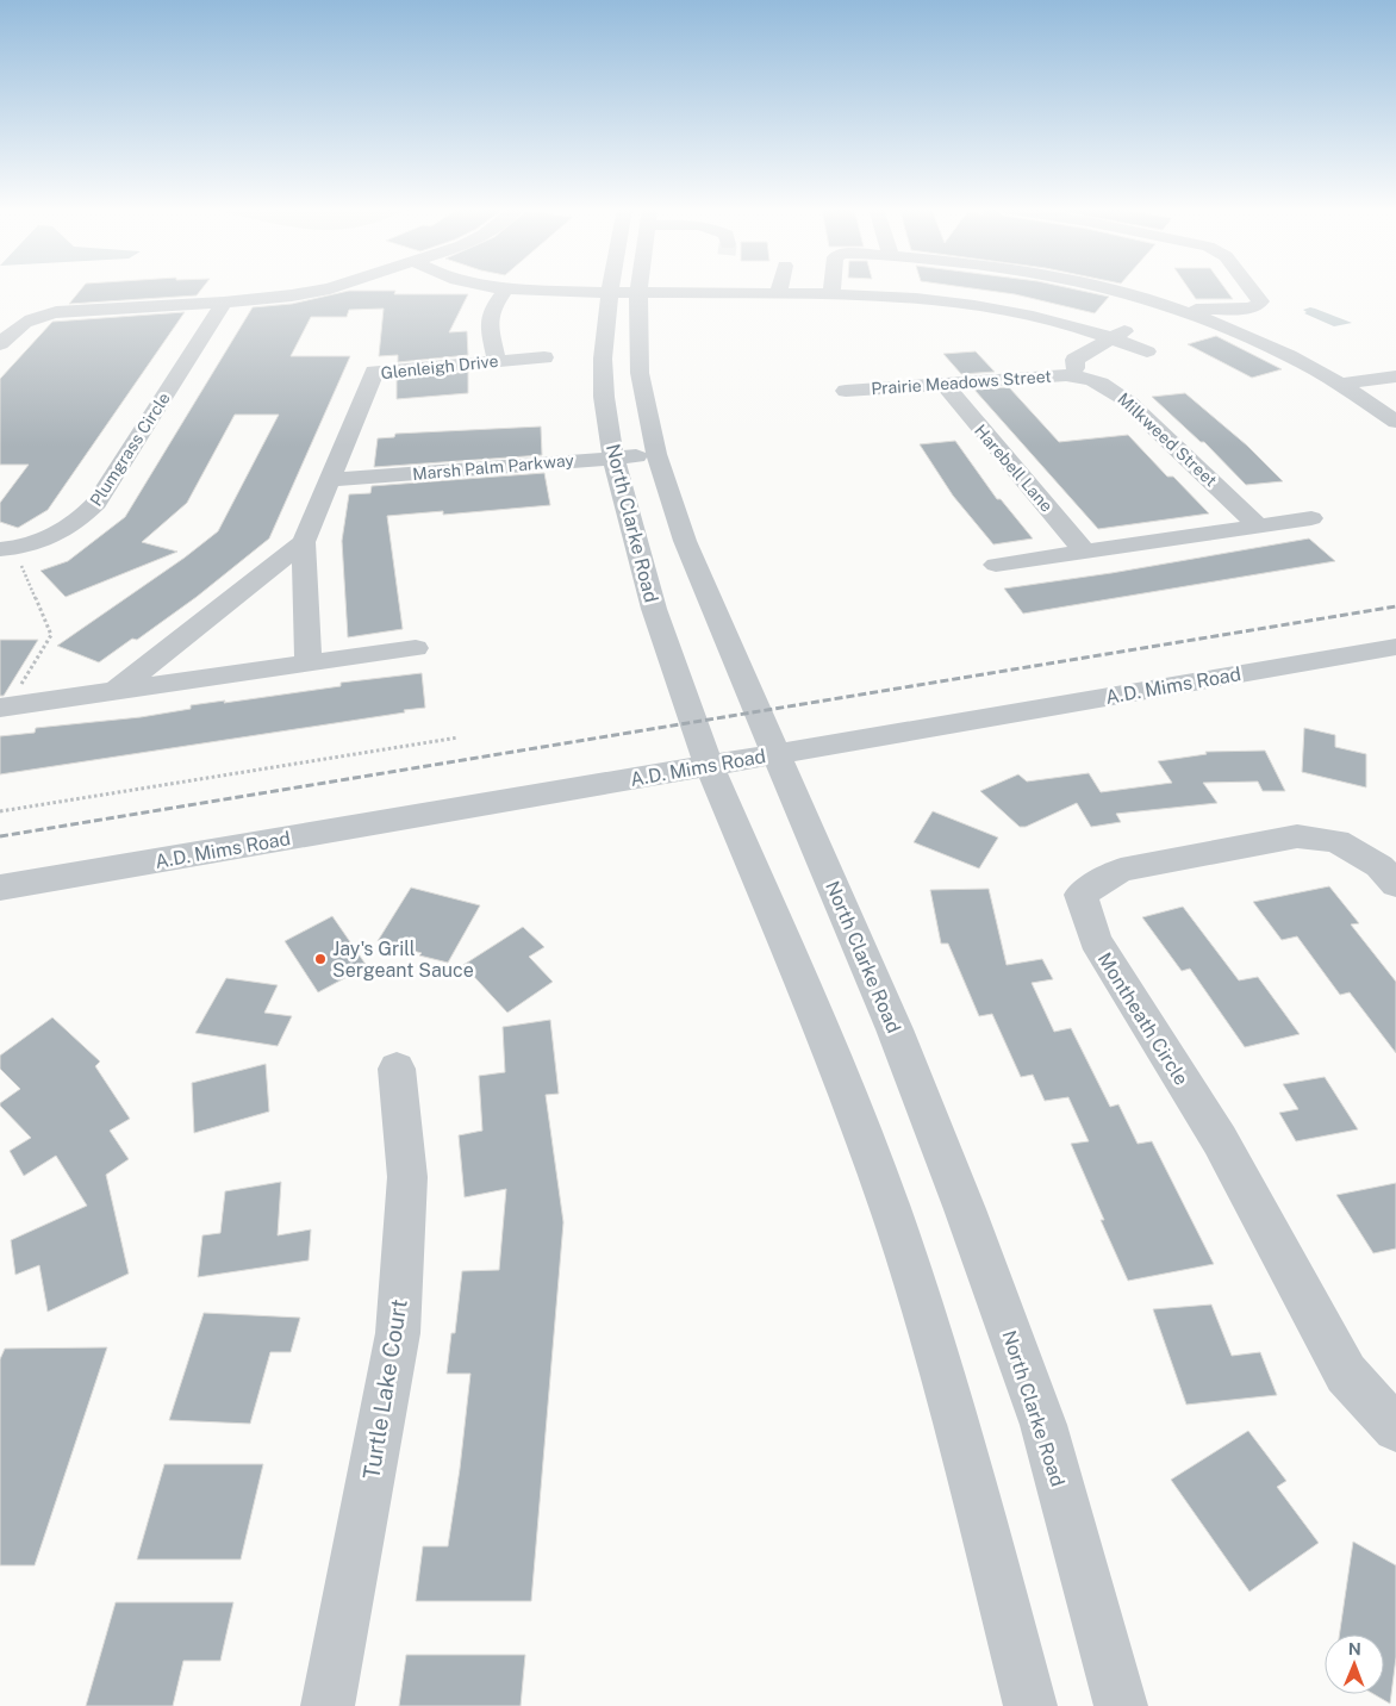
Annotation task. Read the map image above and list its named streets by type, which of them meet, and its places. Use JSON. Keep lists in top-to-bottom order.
{
  "streets": {
    "street": [
      "Glenleigh Drive",
      "Prairie Meadows Street",
      "Milkweed Street",
      "Plumgrass Circle",
      "Marsh Palm Parkway",
      "Harebell Lane",
      "North Clarke Road",
      "A.D. Mims Road",
      "Montheath Circle",
      "Turtle Lake Court"
    ]
  },
  "crossings": [
    ["Glenleigh Drive", "Marsh Palm Parkway"],
    ["Prairie Meadows Street", "Milkweed Street"],
    ["Prairie Meadows Street", "Harebell Lane"],
    ["Marsh Palm Parkway", "North Clarke Road"],
    ["North Clarke Road", "A.D. Mims Road"]
  ],
  "places": ["Jay's Grill Sergeant Sauce"],
  "north": "top"
}
